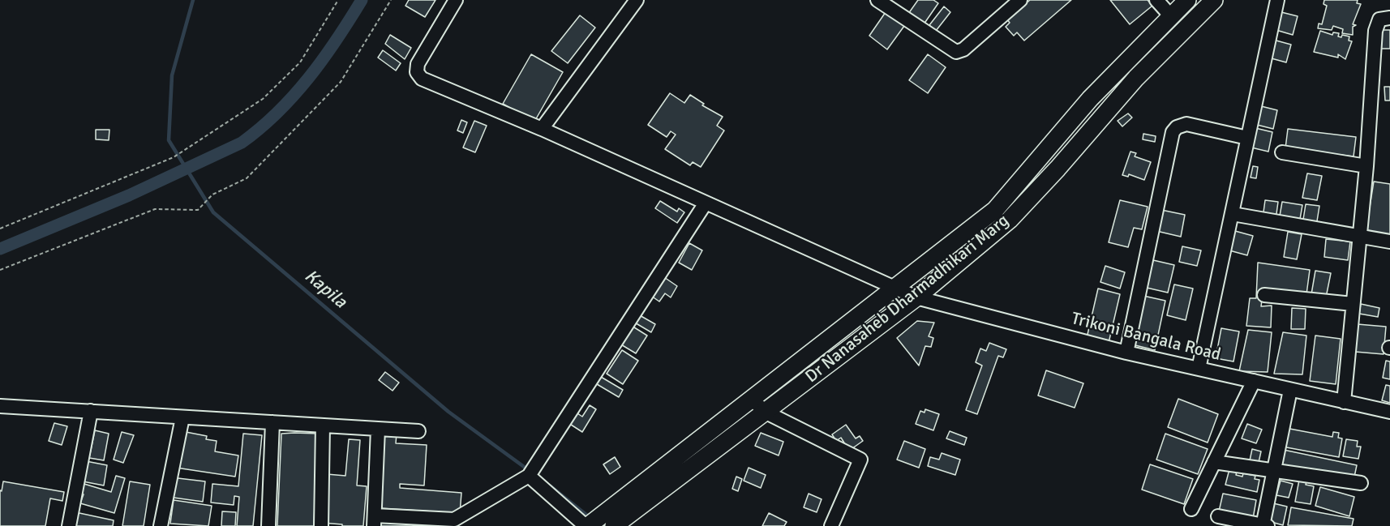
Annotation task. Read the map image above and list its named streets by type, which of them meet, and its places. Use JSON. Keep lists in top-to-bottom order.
{
  "streets": {
    "main road": ["Dr Nanasaheb Dharmadhikari Marg"],
    "street": ["Trikoni Bangala Road"]
  },
  "crossings": [
    ["Dr Nanasaheb Dharmadhikari Marg", "Trikoni Bangala Road"]
  ],
  "water": ["Kapila"]
}
